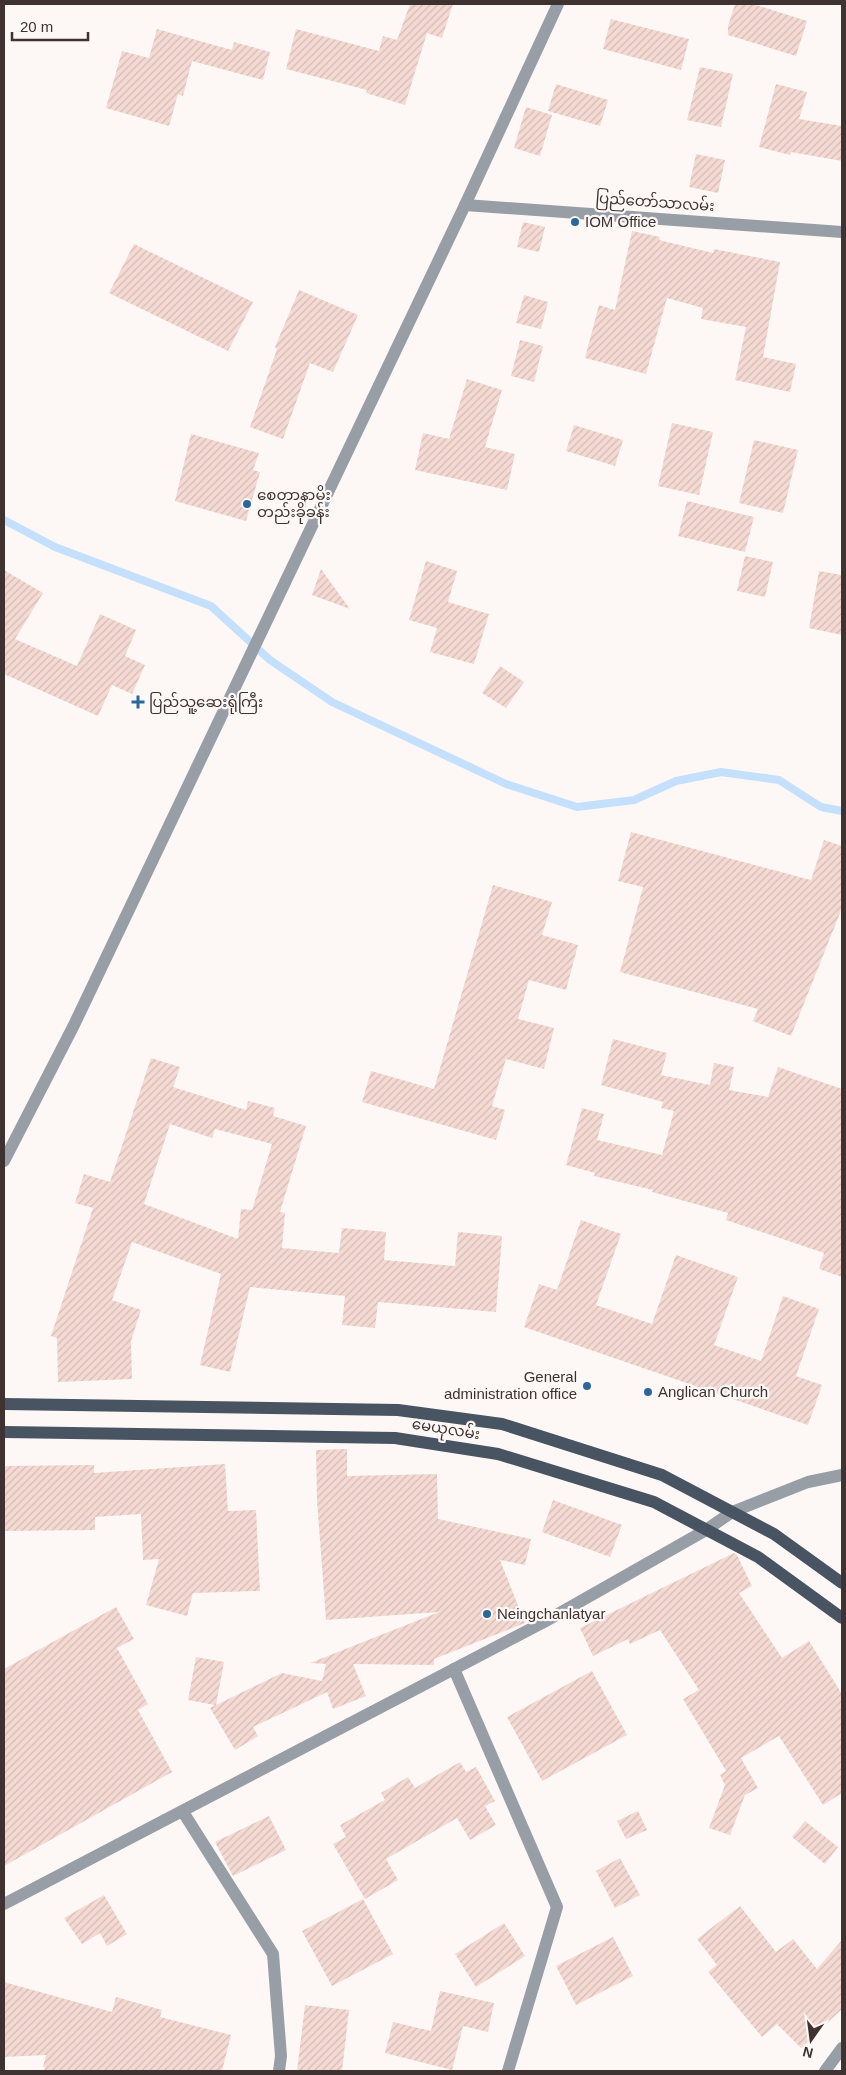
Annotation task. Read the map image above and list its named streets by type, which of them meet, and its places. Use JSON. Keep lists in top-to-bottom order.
{
  "streets": {
    "main road": ["မေယုလမ်း"],
    "street": ["ပြည်တော်သာလမ်း"]
  },
  "places": {
    "other": [
      "IOM Office",
      "စေတာနာမိုး တည်းခိုခန်း",
      "General administration office",
      "Anglican Church",
      "Neingchanlatyar"
    ],
    "health": ["ပြည်သူ့ဆေးရုံကြီး"]
  },
  "scale_bar": "20 m",
  "north": "bottom"
}
